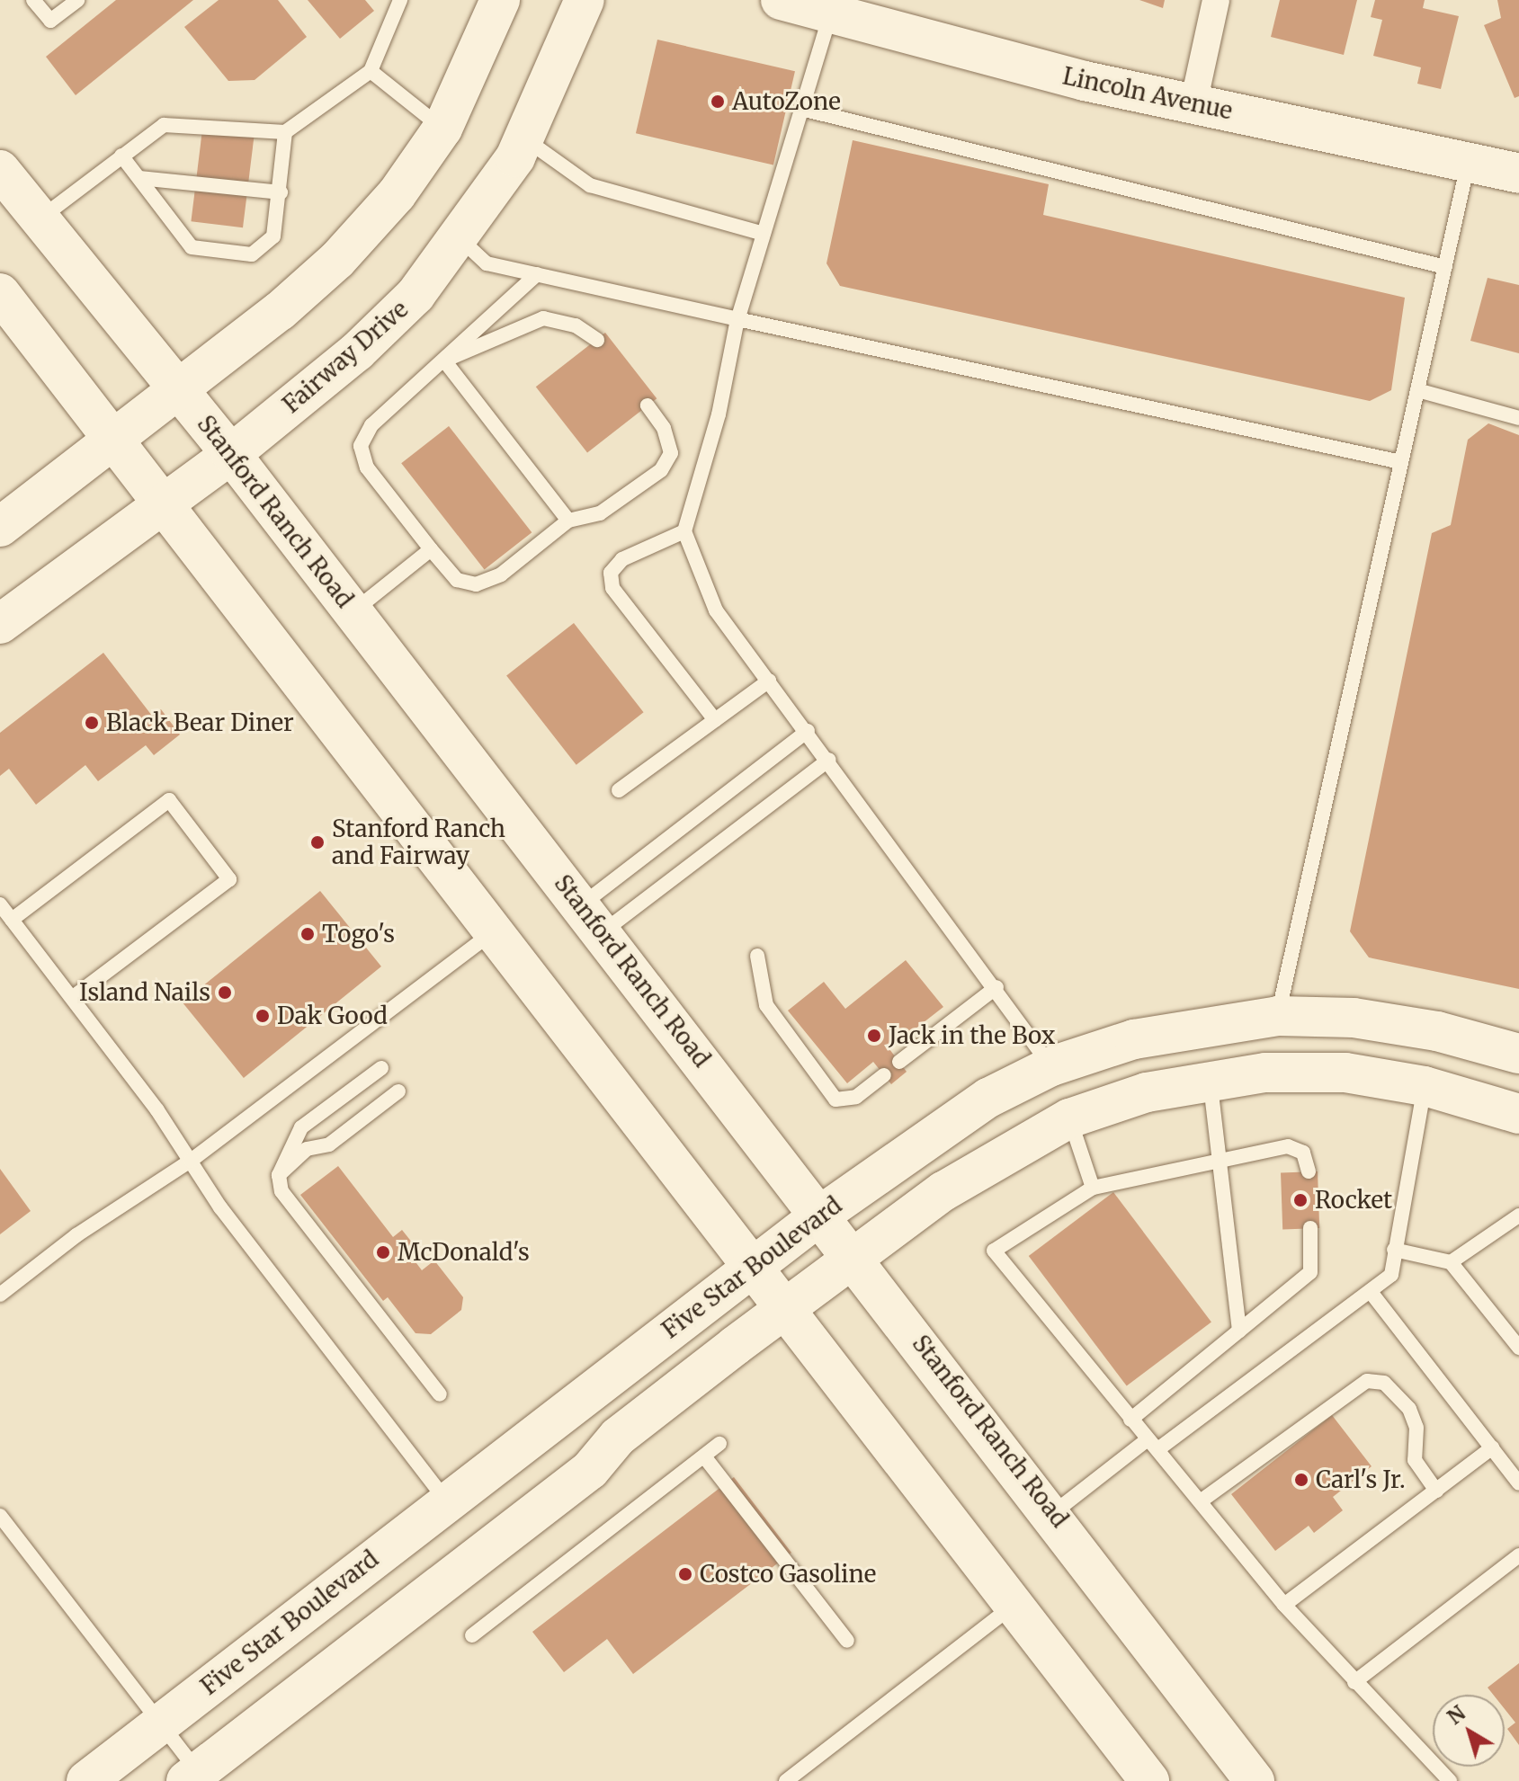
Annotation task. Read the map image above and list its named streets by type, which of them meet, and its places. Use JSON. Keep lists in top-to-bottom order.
{
  "streets": {
    "street": [
      "Lincoln Avenue",
      "Fairway Drive",
      "Stanford Ranch Road",
      "Five Star Boulevard"
    ]
  },
  "crossings": [
    ["Fairway Drive", "Stanford Ranch Road"],
    ["Stanford Ranch Road", "Five Star Boulevard"]
  ],
  "places": [
    "AutoZone",
    "Black Bear Diner",
    "Stanford Ranch and Fairway",
    "Togo's",
    "Island Nails",
    "Dak Good",
    "Jack in the Box",
    "Rocket",
    "McDonald's",
    "Carl's Jr.",
    "Costco Gasoline"
  ],
  "north": "top left"
}
